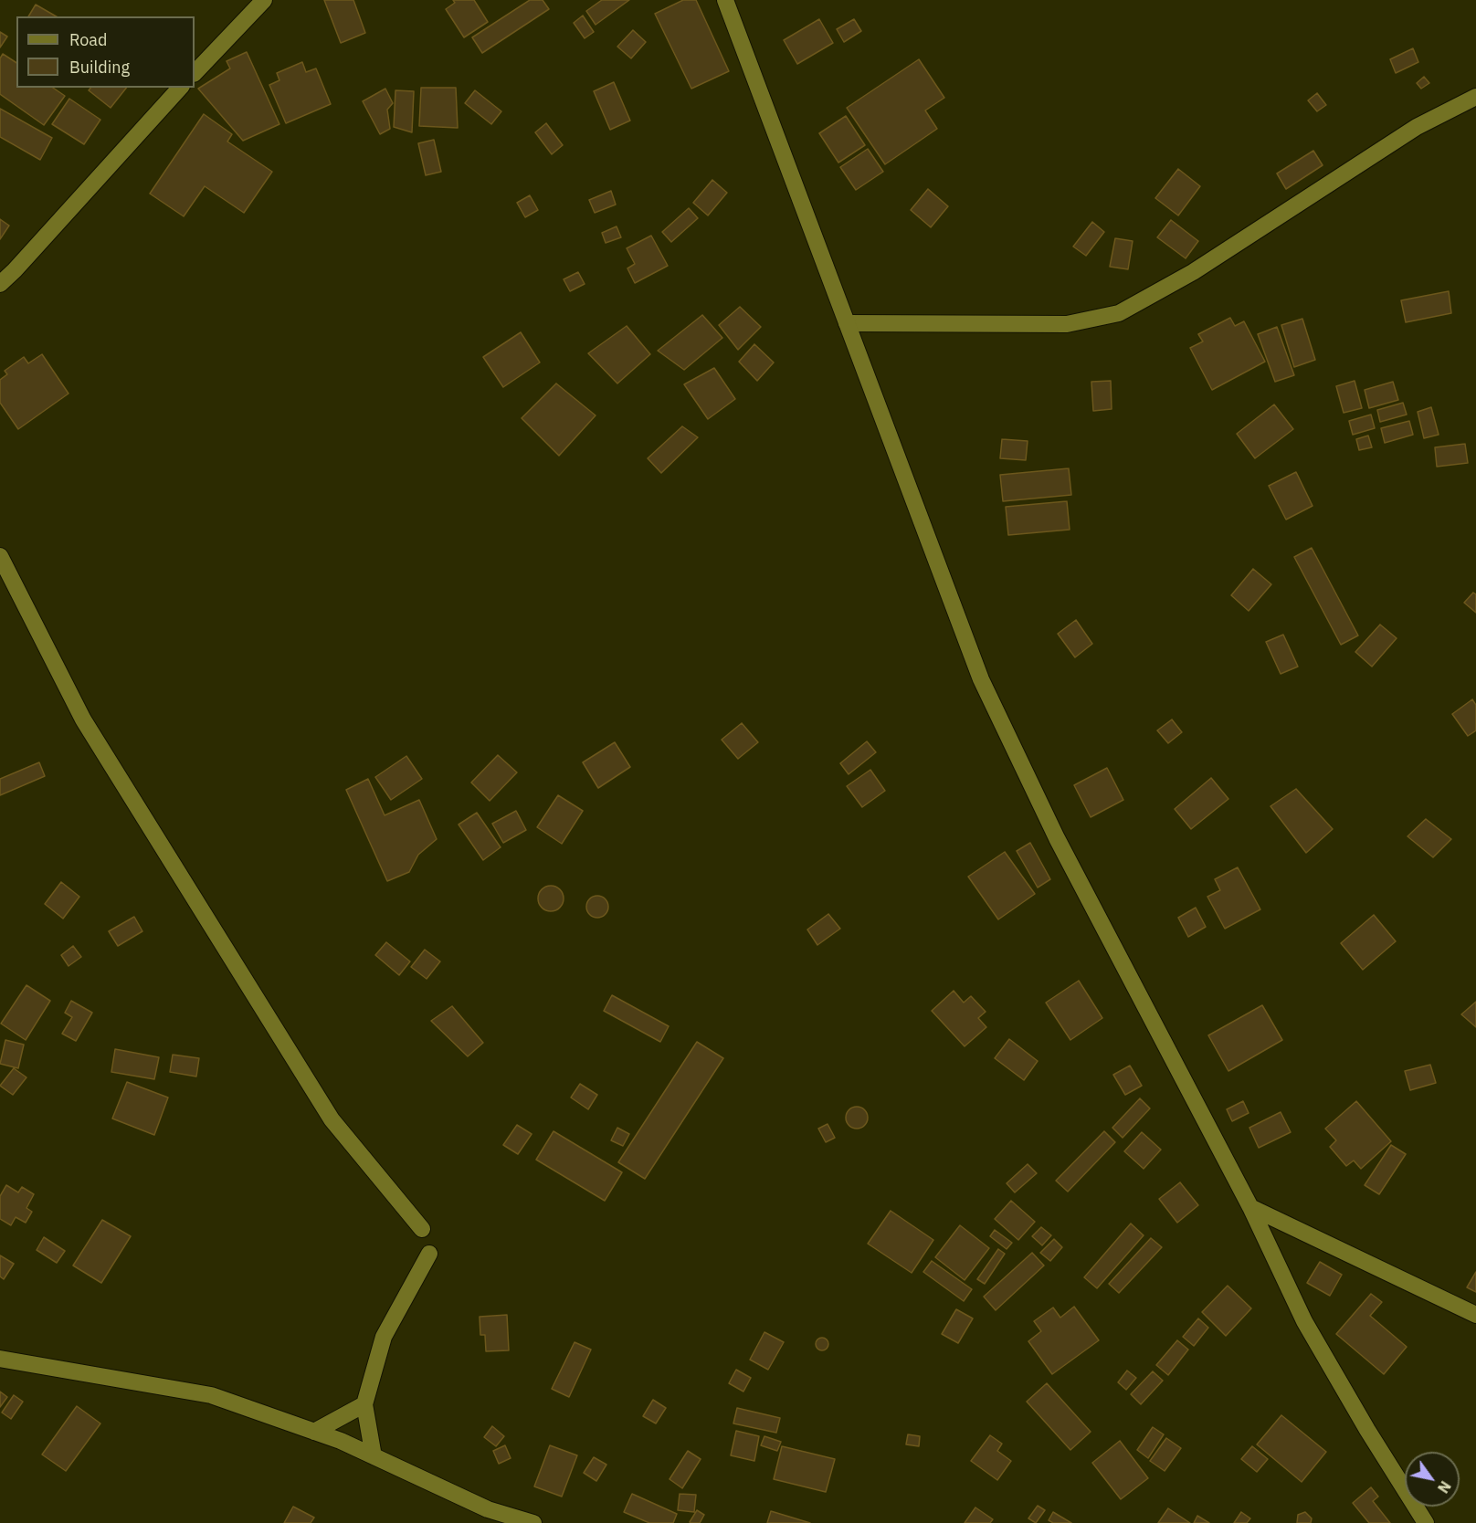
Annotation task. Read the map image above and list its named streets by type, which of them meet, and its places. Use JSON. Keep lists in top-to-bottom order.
{
  "legend": ["Road", "Building"],
  "north": "bottom right"
}
